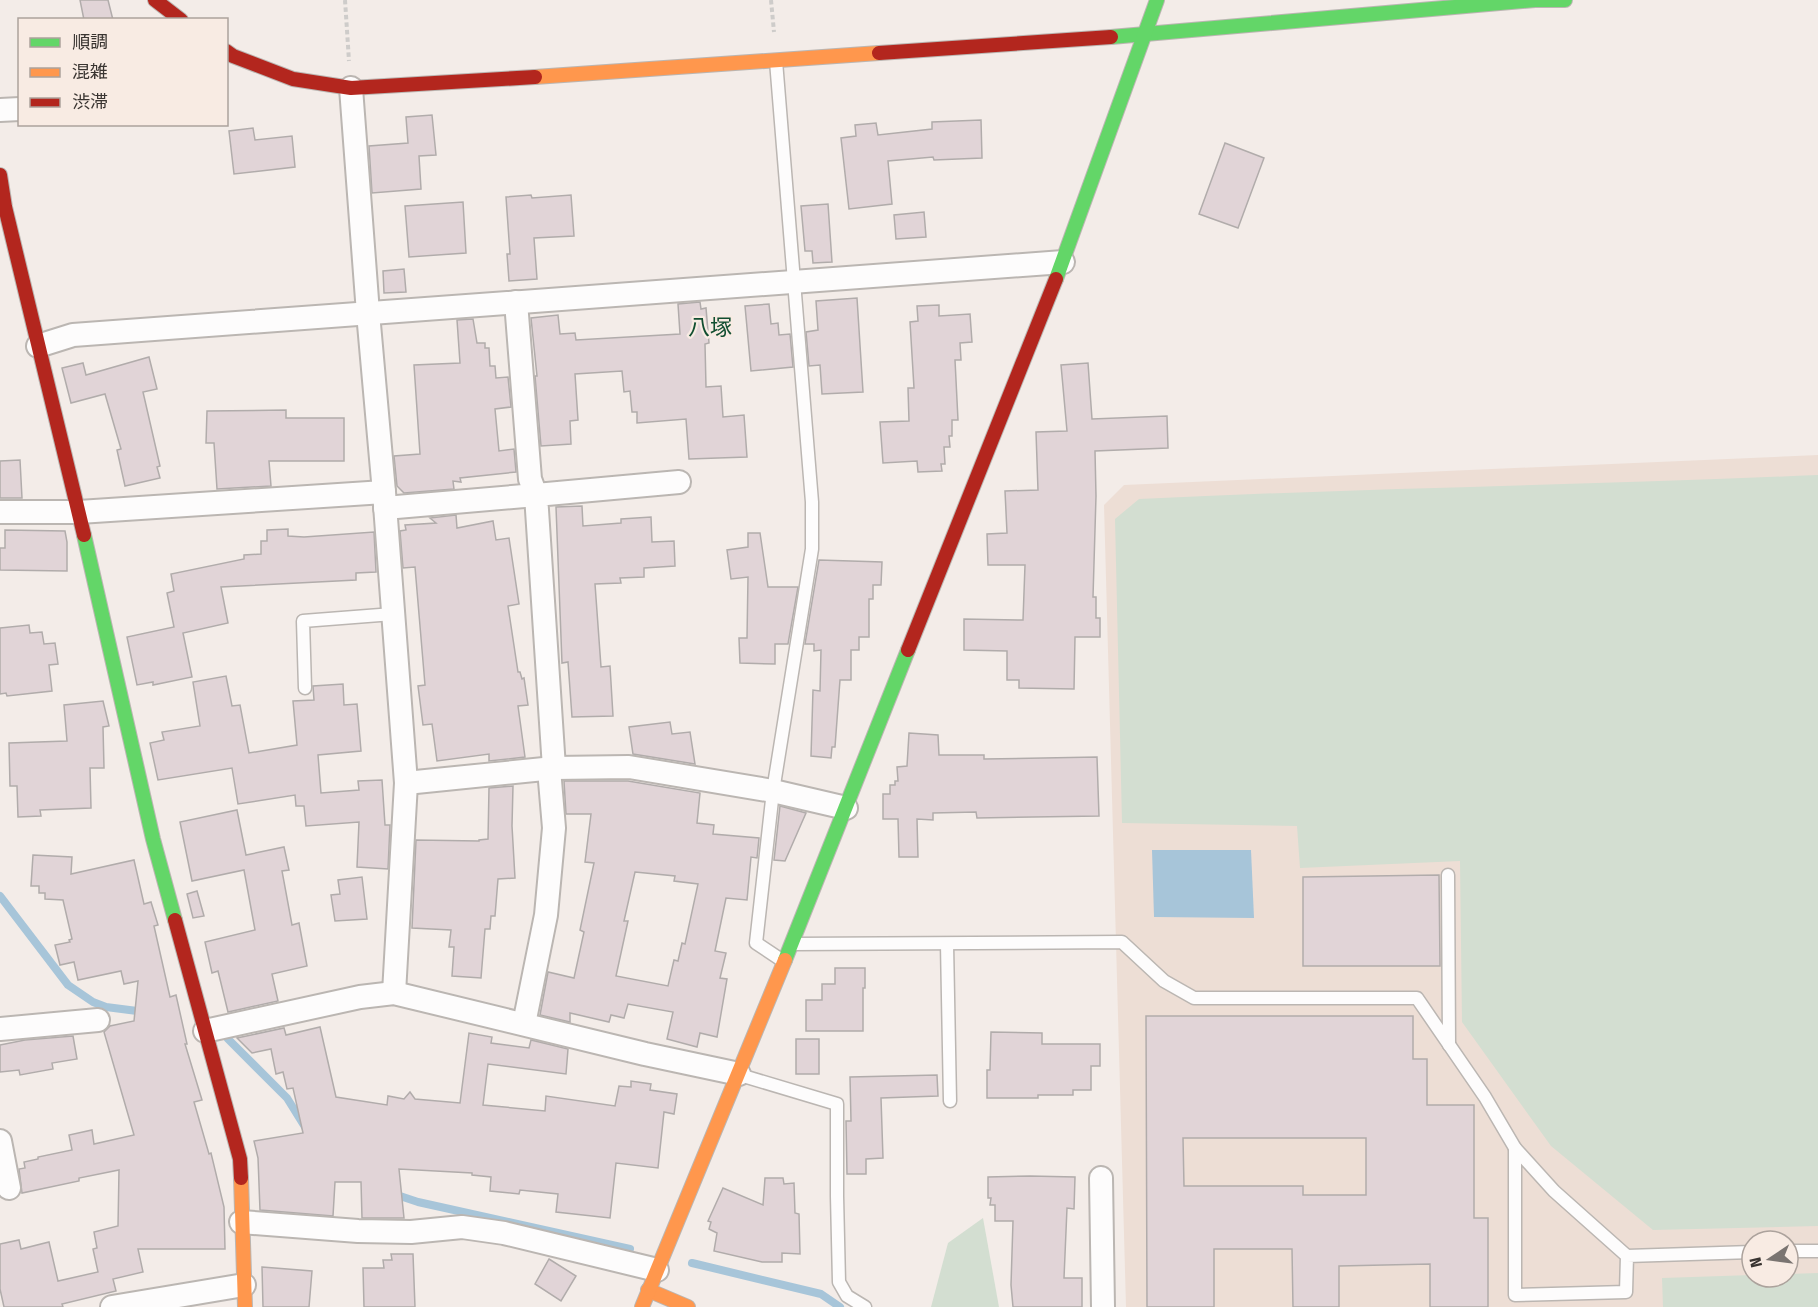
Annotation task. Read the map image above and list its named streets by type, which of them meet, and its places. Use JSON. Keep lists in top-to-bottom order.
{
  "districts": ["八塚"],
  "legend": ["順調", "混雑", "渋滞"],
  "north": "left"
}
